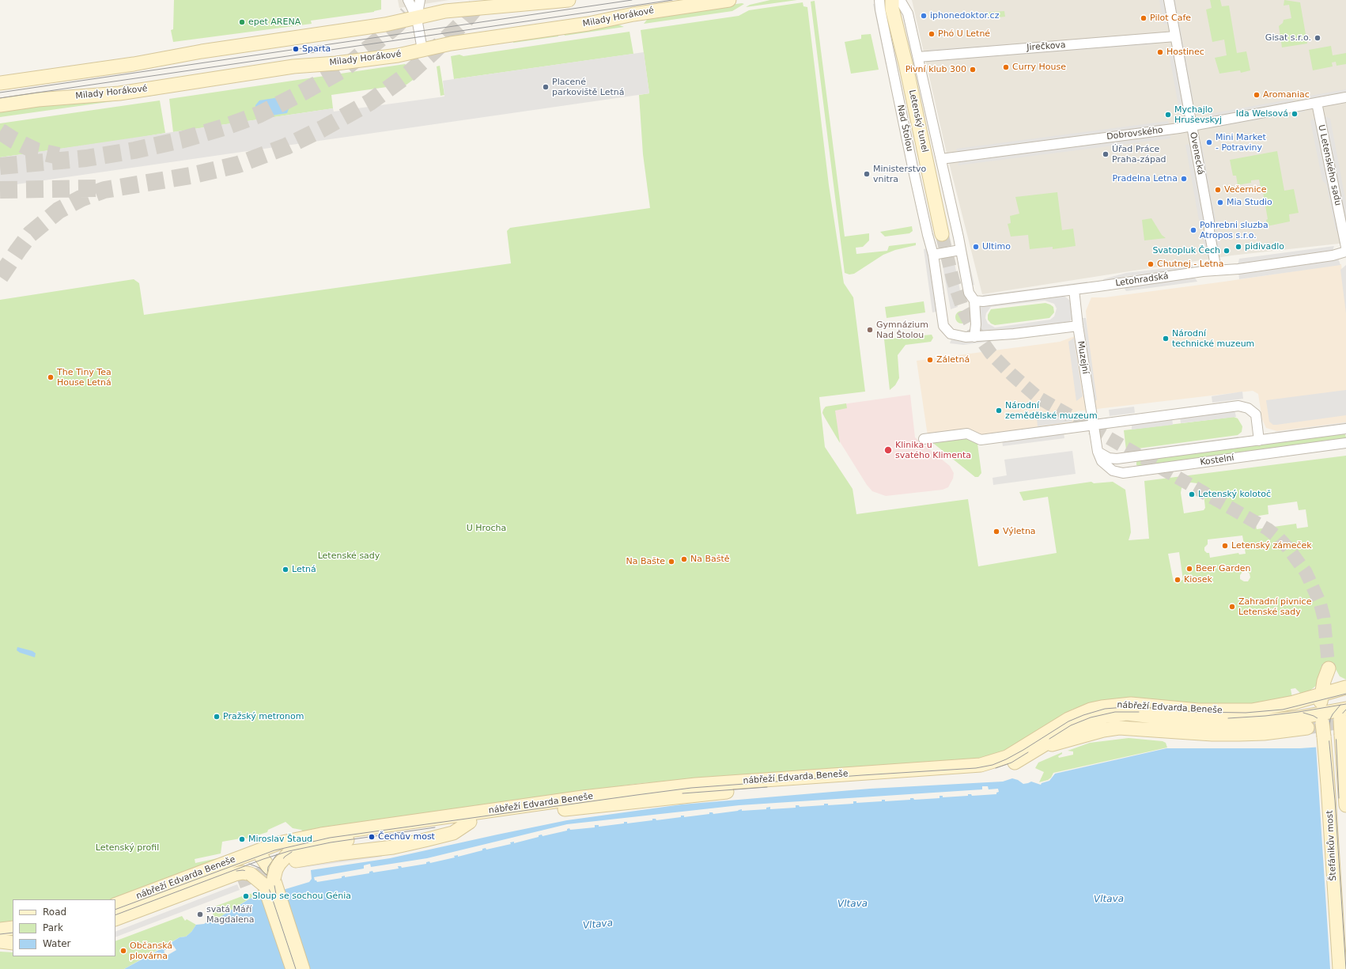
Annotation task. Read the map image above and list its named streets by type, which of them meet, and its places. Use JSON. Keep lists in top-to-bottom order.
{
  "streets": {
    "main road": [
      "Milady Horákové",
      "Letenský tunel",
      "nábřeží Edvarda Beneše",
      "Štefánikův most"
    ],
    "street": [
      "Jirečkova",
      "Nad Štolou",
      "Dobrovského",
      "Ovenecká",
      "U Letenského sadu",
      "Letohradská",
      "Muzejní",
      "Kostelní"
    ]
  },
  "crossings": [
    ["Jirečkova", "Ovenecká"],
    ["Dobrovského", "Ovenecká"],
    ["Dobrovského", "U Letenského sadu"],
    ["Ovenecká", "Letohradská"],
    ["Letohradská", "Muzejní"],
    ["Muzejní", "Kostelní"],
    ["nábřeží Edvarda Beneše", "Štefánikův most"]
  ],
  "water": ["Vltava"],
  "parks": ["U Hrocha", "Letenské sady", "Letenský profil"],
  "places": [
    "iphonedoktor.cz",
    "Pilot Cafe",
    "epet ARENA",
    "Phó U Letné",
    "Gisat s.r.o.",
    "Sparta",
    "Hostinec",
    "Curry House",
    "Pivní klub 300",
    "Placené parkoviště Letná",
    "Aromaniac",
    "Ida Welsová",
    "Mychajlo Hruševskyj",
    "Mini Market - Potraviny",
    "Úřad Práce Praha-západ",
    "Ministerstvo vnitra",
    "Pradelna Letna",
    "Večernice",
    "Mia Studio",
    "Pohrebni sluzba Atropos s.r.o.",
    "Ultimo",
    "pidivadlo",
    "Svatopluk Čech",
    "Chutnej - Letna",
    "Gymnázium Nad Štolou",
    "Národní technické muzeum",
    "Záletná",
    "The Tiny Tea House Letná",
    "Národní zemědělské muzeum",
    "Klinika u svatého Klimenta",
    "Letenský kolotoč",
    "Výletna",
    "Letenský zámeček",
    "Na Baště",
    "Na Bašte",
    "Beer Garden",
    "Letná",
    "Kiosek",
    "Zahradní pivnice Letenské sady",
    "Pražský metronom",
    "Čechův most",
    "Miroslav Štaud",
    "Sloup se sochou Génia",
    "svatá Máří Magdalena",
    "Občanská plovárna"
  ],
  "legend": ["Road", "Park", "Water"]
}
